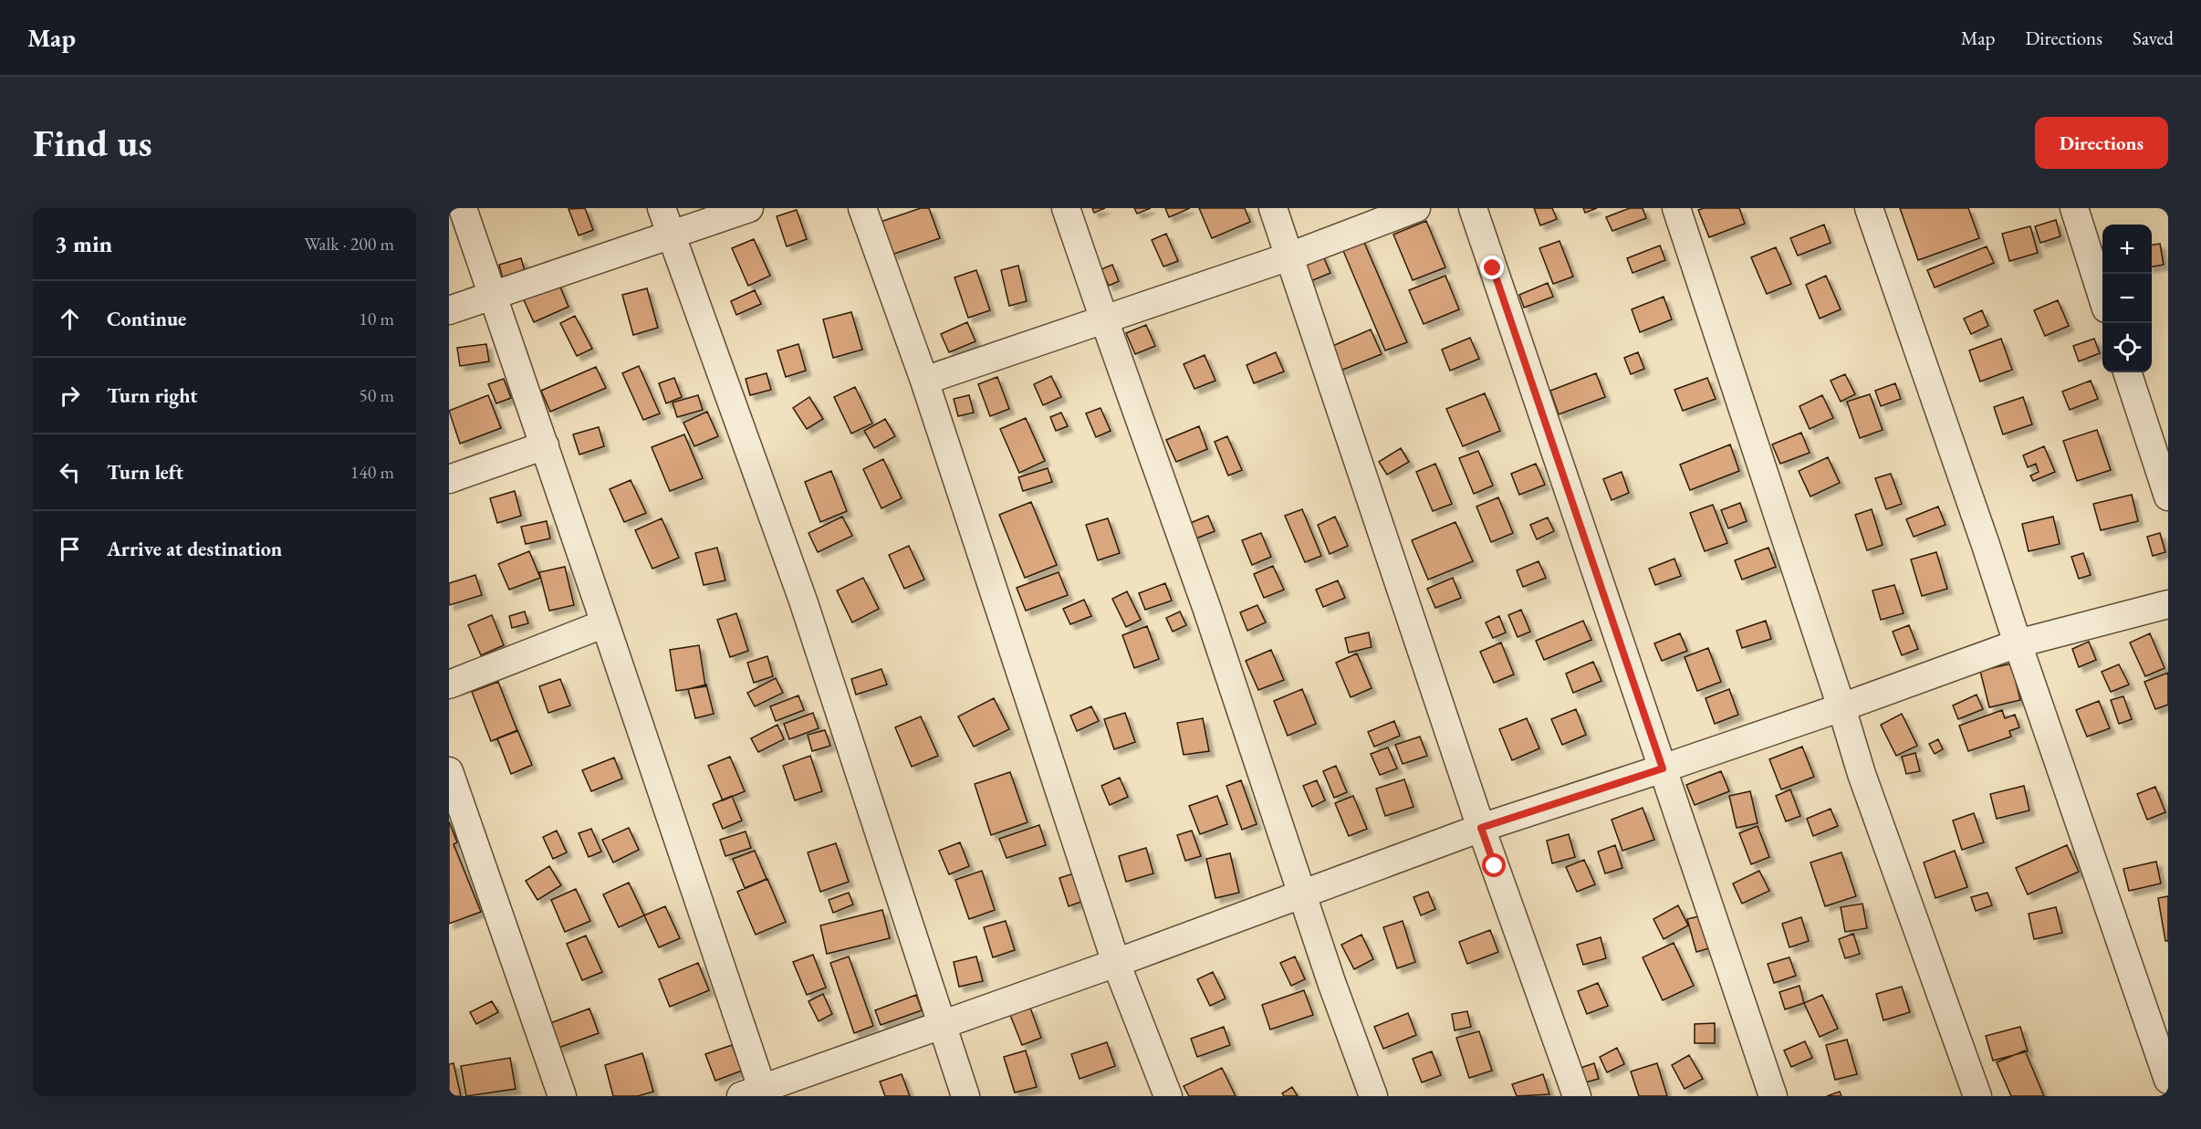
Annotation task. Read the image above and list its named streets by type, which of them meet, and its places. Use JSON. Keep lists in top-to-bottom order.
{
  "page": {
    "header": "Map",
    "nav": ["Map", "Directions", "Saved"],
    "buttons": "Directions",
    "title": "Find us",
    "heading": ["3 min", "Walk · 200 m"],
    "map_buttons": ["+", "−"],
    "list": [
      ["Continue", "10 m"],
      ["Turn right", "50 m"],
      ["Turn left", "140 m"],
      "Arrive at destination"
    ]
  }
}
